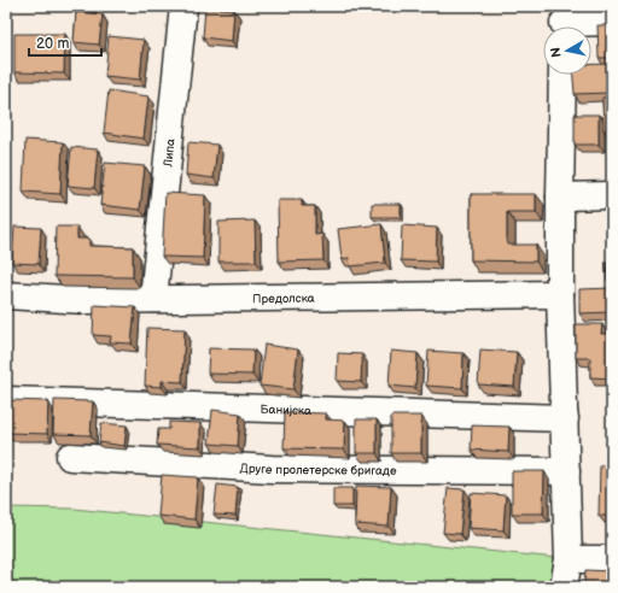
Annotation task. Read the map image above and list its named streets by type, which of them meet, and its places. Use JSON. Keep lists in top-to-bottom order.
{
  "streets": {
    "street": [
      "Липа",
      "Предолска",
      "Банијска",
      "Друге пролетерске бригаде"
    ]
  },
  "crossings": [
    ["Липа", "Предолска"]
  ],
  "scale_bar": "20 m",
  "north": "left"
}
